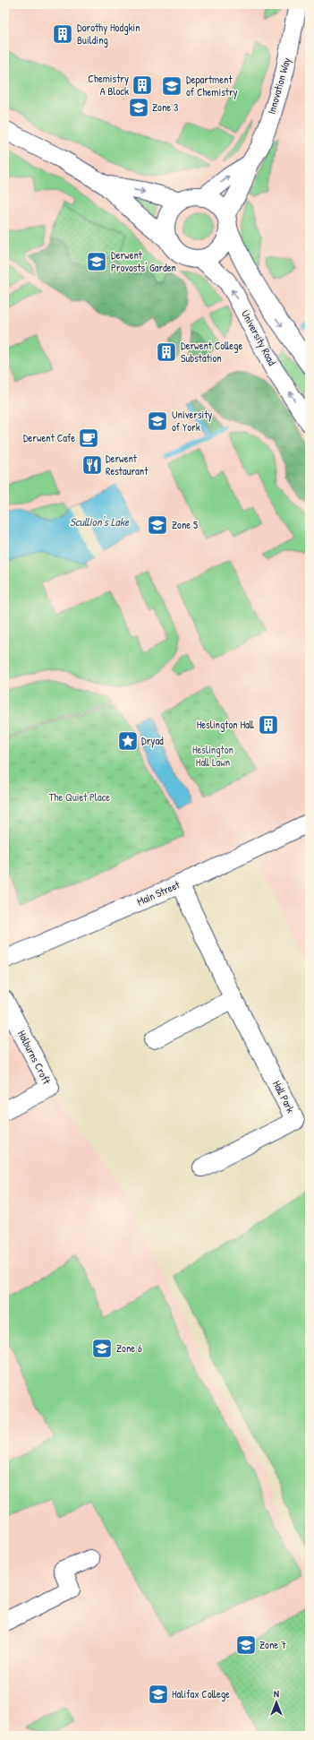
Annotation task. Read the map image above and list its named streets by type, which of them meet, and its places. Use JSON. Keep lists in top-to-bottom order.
{
  "streets": {
    "street": [
      "Innovation Way",
      "University Road",
      "Main Street",
      "Holburns Croft",
      "Hall Park"
    ]
  },
  "crossings": [
    ["Innovation Way", "University Road"],
    ["Main Street", "Hall Park"]
  ],
  "water": ["Scullion's Lake"],
  "parks": ["Heslington Hall Lawn", "The Quiet Place"],
  "places": {
    "building": [
      "Dorothy Hodgkin Building",
      "Chemistry A Block",
      "Derwent College Substation",
      "Heslington Hall"
    ],
    "school or university": [
      "Department of Chemistry",
      "Zone 3",
      "Derwent Provosts' Garden",
      "University of York",
      "Zone 5",
      "Zone 6",
      "Zone 7",
      "Halifax College"
    ],
    "cafe": ["Derwent Cafe"],
    "restaurant": ["Derwent Restaurant"],
    "place": ["Dryad"]
  },
  "north": "top"
}
